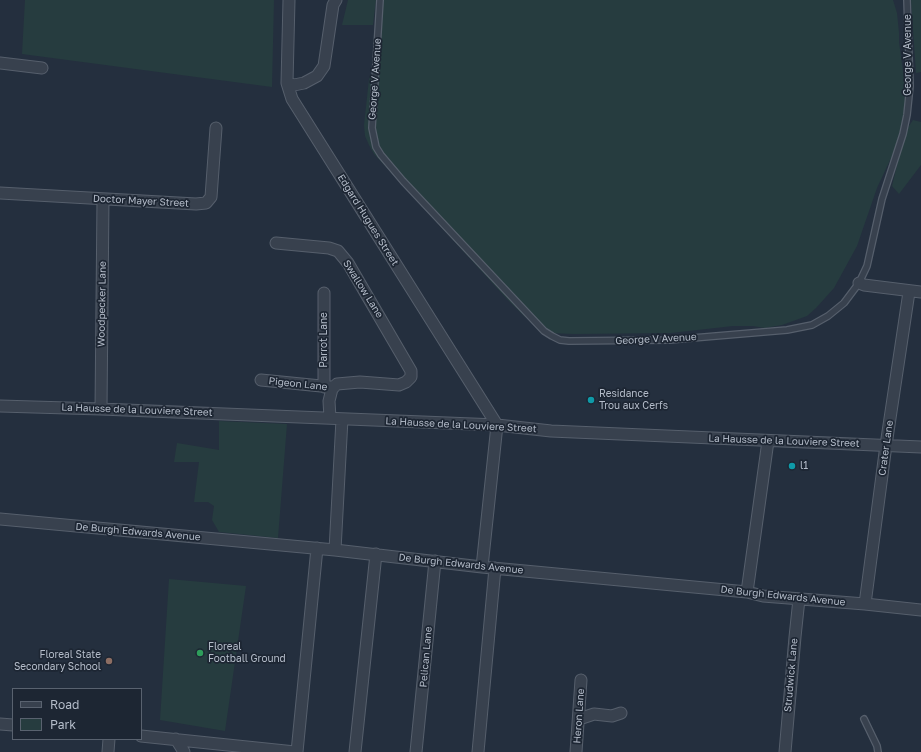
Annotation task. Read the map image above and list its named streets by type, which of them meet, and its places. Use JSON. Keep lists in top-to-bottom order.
{
  "streets": {
    "street": [
      "Doctor Mayer Street",
      "Edgard Hugues Street",
      "Swallow Lane",
      "Woodpecker Lane",
      "Parrot Lane",
      "Pigeon Lane",
      "La Hausse de la Louviere Street",
      "Crater Lane",
      "De Burgh Edwards Avenue",
      "Pelican Lane",
      "Strudwick Lane",
      "Heron Lane"
    ],
    "lane": ["George V Avenue"]
  },
  "crossings": [
    ["Doctor Mayer Street", "Woodpecker Lane"],
    ["Edgard Hugues Street", "La Hausse de la Louviere Street"],
    ["Swallow Lane", "Pigeon Lane"],
    ["Woodpecker Lane", "La Hausse de la Louviere Street"],
    ["Parrot Lane", "Pigeon Lane"],
    ["Parrot Lane", "La Hausse de la Louviere Street"],
    ["La Hausse de la Louviere Street", "Crater Lane"],
    ["Crater Lane", "De Burgh Edwards Avenue"],
    ["De Burgh Edwards Avenue", "Pelican Lane"],
    ["De Burgh Edwards Avenue", "Strudwick Lane"]
  ],
  "places": [
    "Residance Trou aux Cerfs",
    "l1",
    "Floreal Football Ground",
    "Floreal State Secondary School"
  ],
  "legend": ["Road", "Park"]
}
